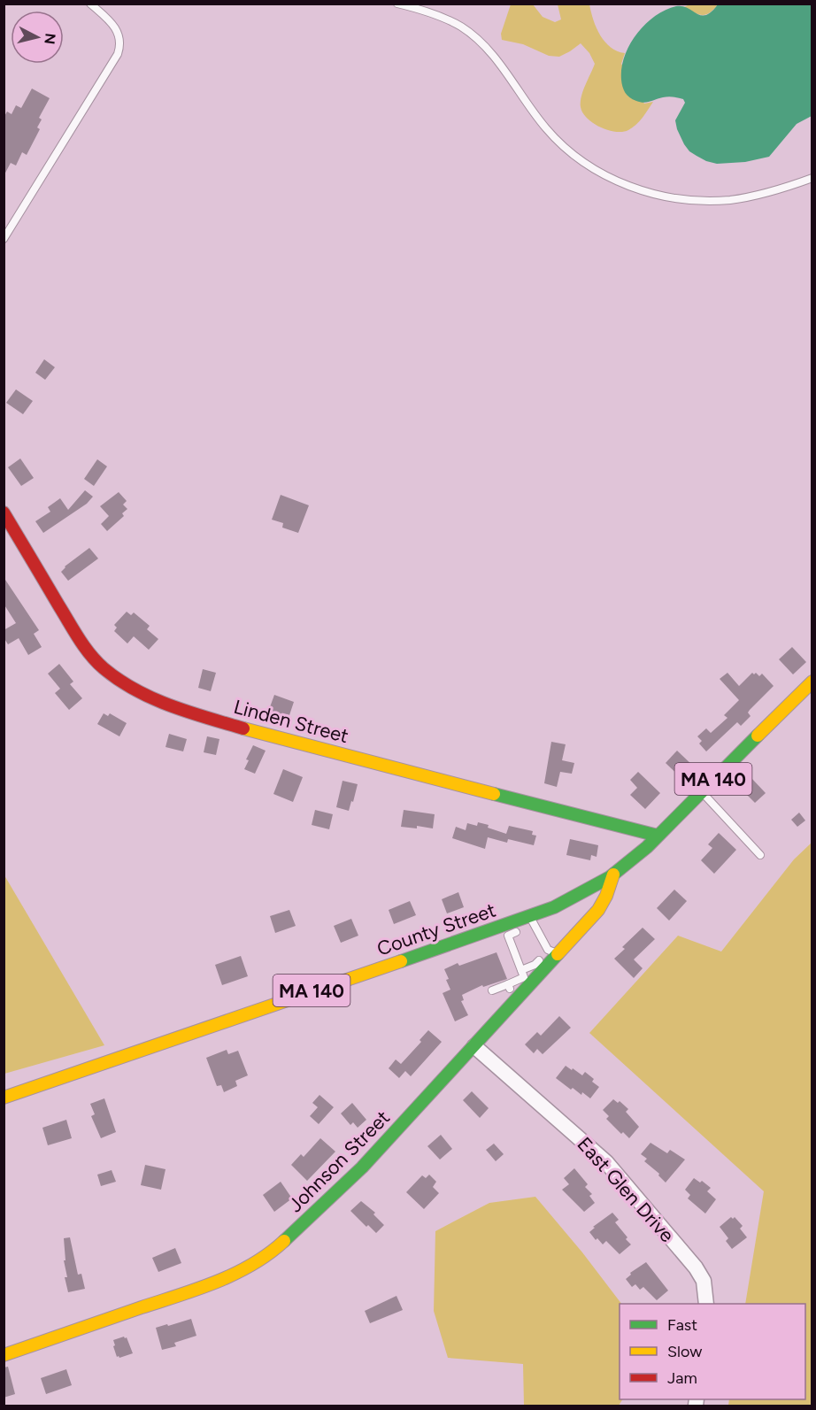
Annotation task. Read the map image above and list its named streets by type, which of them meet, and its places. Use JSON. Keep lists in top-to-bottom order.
{
  "streets": {
    "street": [
      "Linden Street",
      "MA 140",
      "County Street",
      "Johnson Street",
      "East Glen Drive"
    ]
  },
  "crossings": [
    ["Linden Street", "County Street"],
    ["County Street", "Johnson Street"],
    ["Johnson Street", "East Glen Drive"]
  ],
  "legend": ["Fast", "Slow", "Jam"],
  "north": "right"
}
